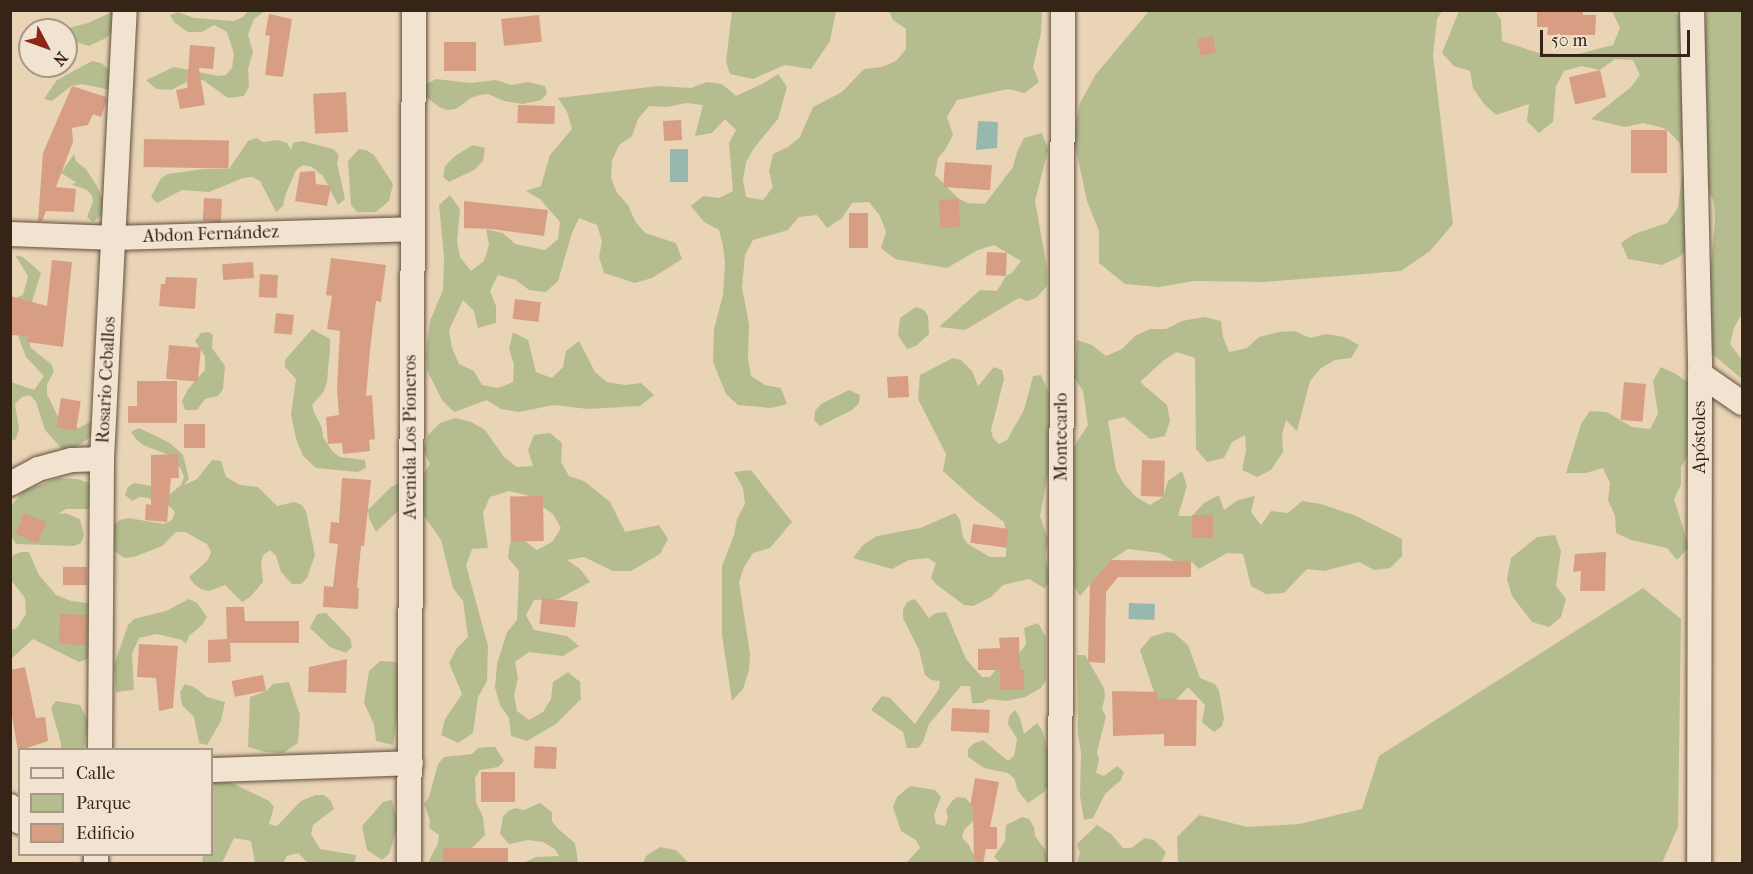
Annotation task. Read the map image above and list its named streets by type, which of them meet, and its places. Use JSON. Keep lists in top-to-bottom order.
{
  "streets": {
    "street": [
      "Abdon Fernández",
      "Rosario Ceballos",
      "Avenida Los Pioneros",
      "Montecarlo",
      "Apóstoles"
    ]
  },
  "crossings": [
    ["Abdon Fernández", "Rosario Ceballos"],
    ["Abdon Fernández", "Avenida Los Pioneros"]
  ],
  "legend": ["Calle", "Parque", "Edificio"],
  "scale_bar": "50 m",
  "north": "bottom right"
}
